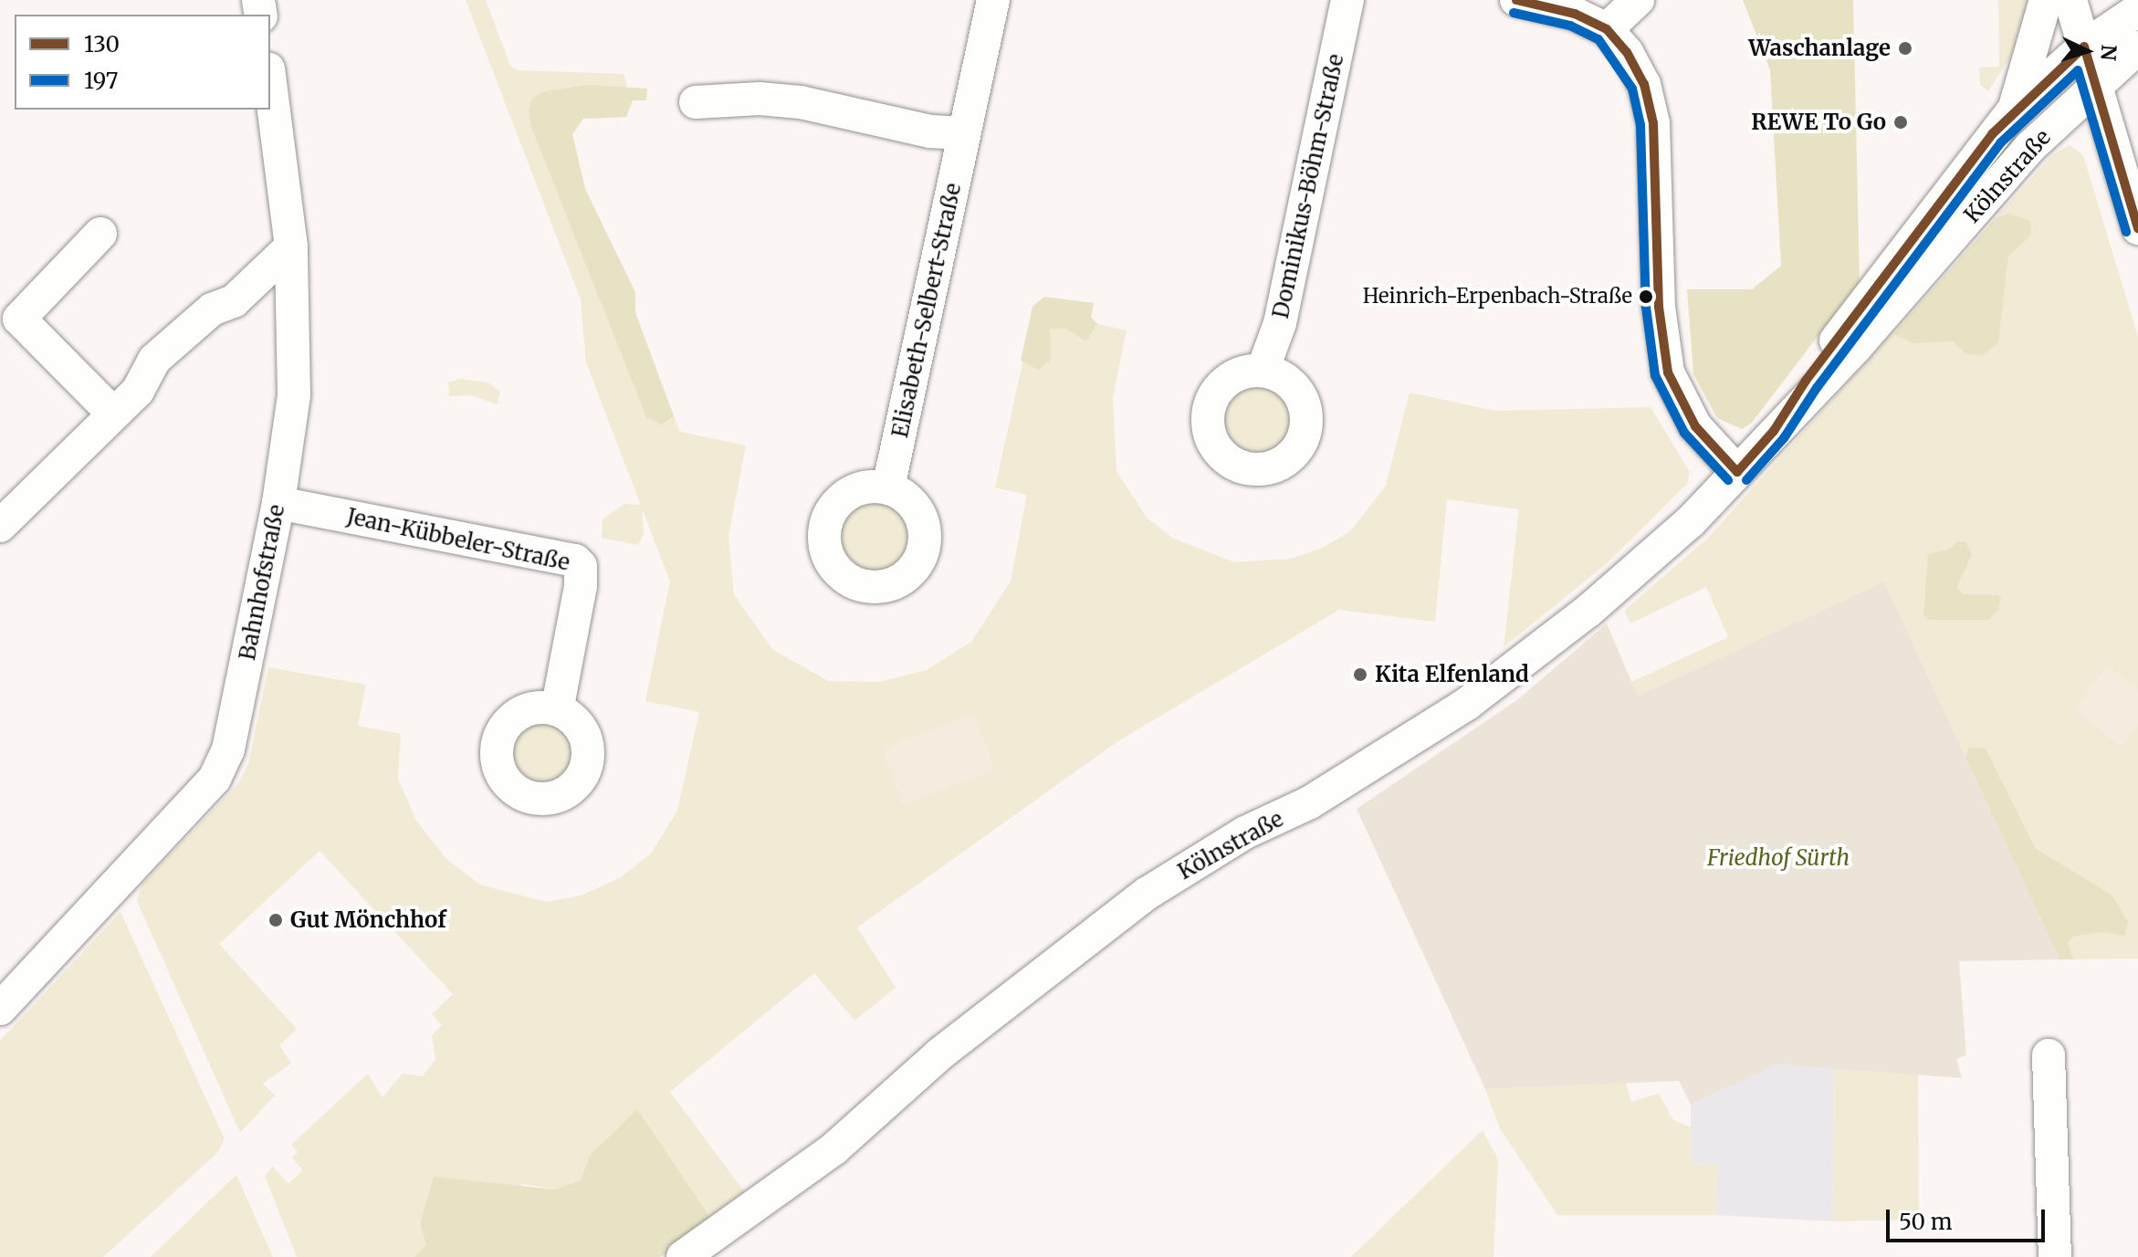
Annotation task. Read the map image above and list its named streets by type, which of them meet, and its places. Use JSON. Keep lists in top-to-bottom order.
{
  "streets": {
    "street": [
      "Kölnstraße",
      "Dominikus-Böhm-Straße",
      "Elisabeth-Selbert-Straße",
      "Jean-Kübbeler-Straße",
      "Bahnhofstraße"
    ]
  },
  "crossings": [
    ["Jean-Kübbeler-Straße", "Bahnhofstraße"]
  ],
  "parks": ["Friedhof Sürth"],
  "places": [
    "Waschanlage",
    "REWE To Go",
    "Heinrich-Erpenbach-Straße",
    "Kita Elfenland",
    "Gut Mönchhof"
  ],
  "lines": ["transit line 130", "transit line 197"],
  "legend": ["130", "197"],
  "scale_bar": "50 m",
  "north": "right"
}
